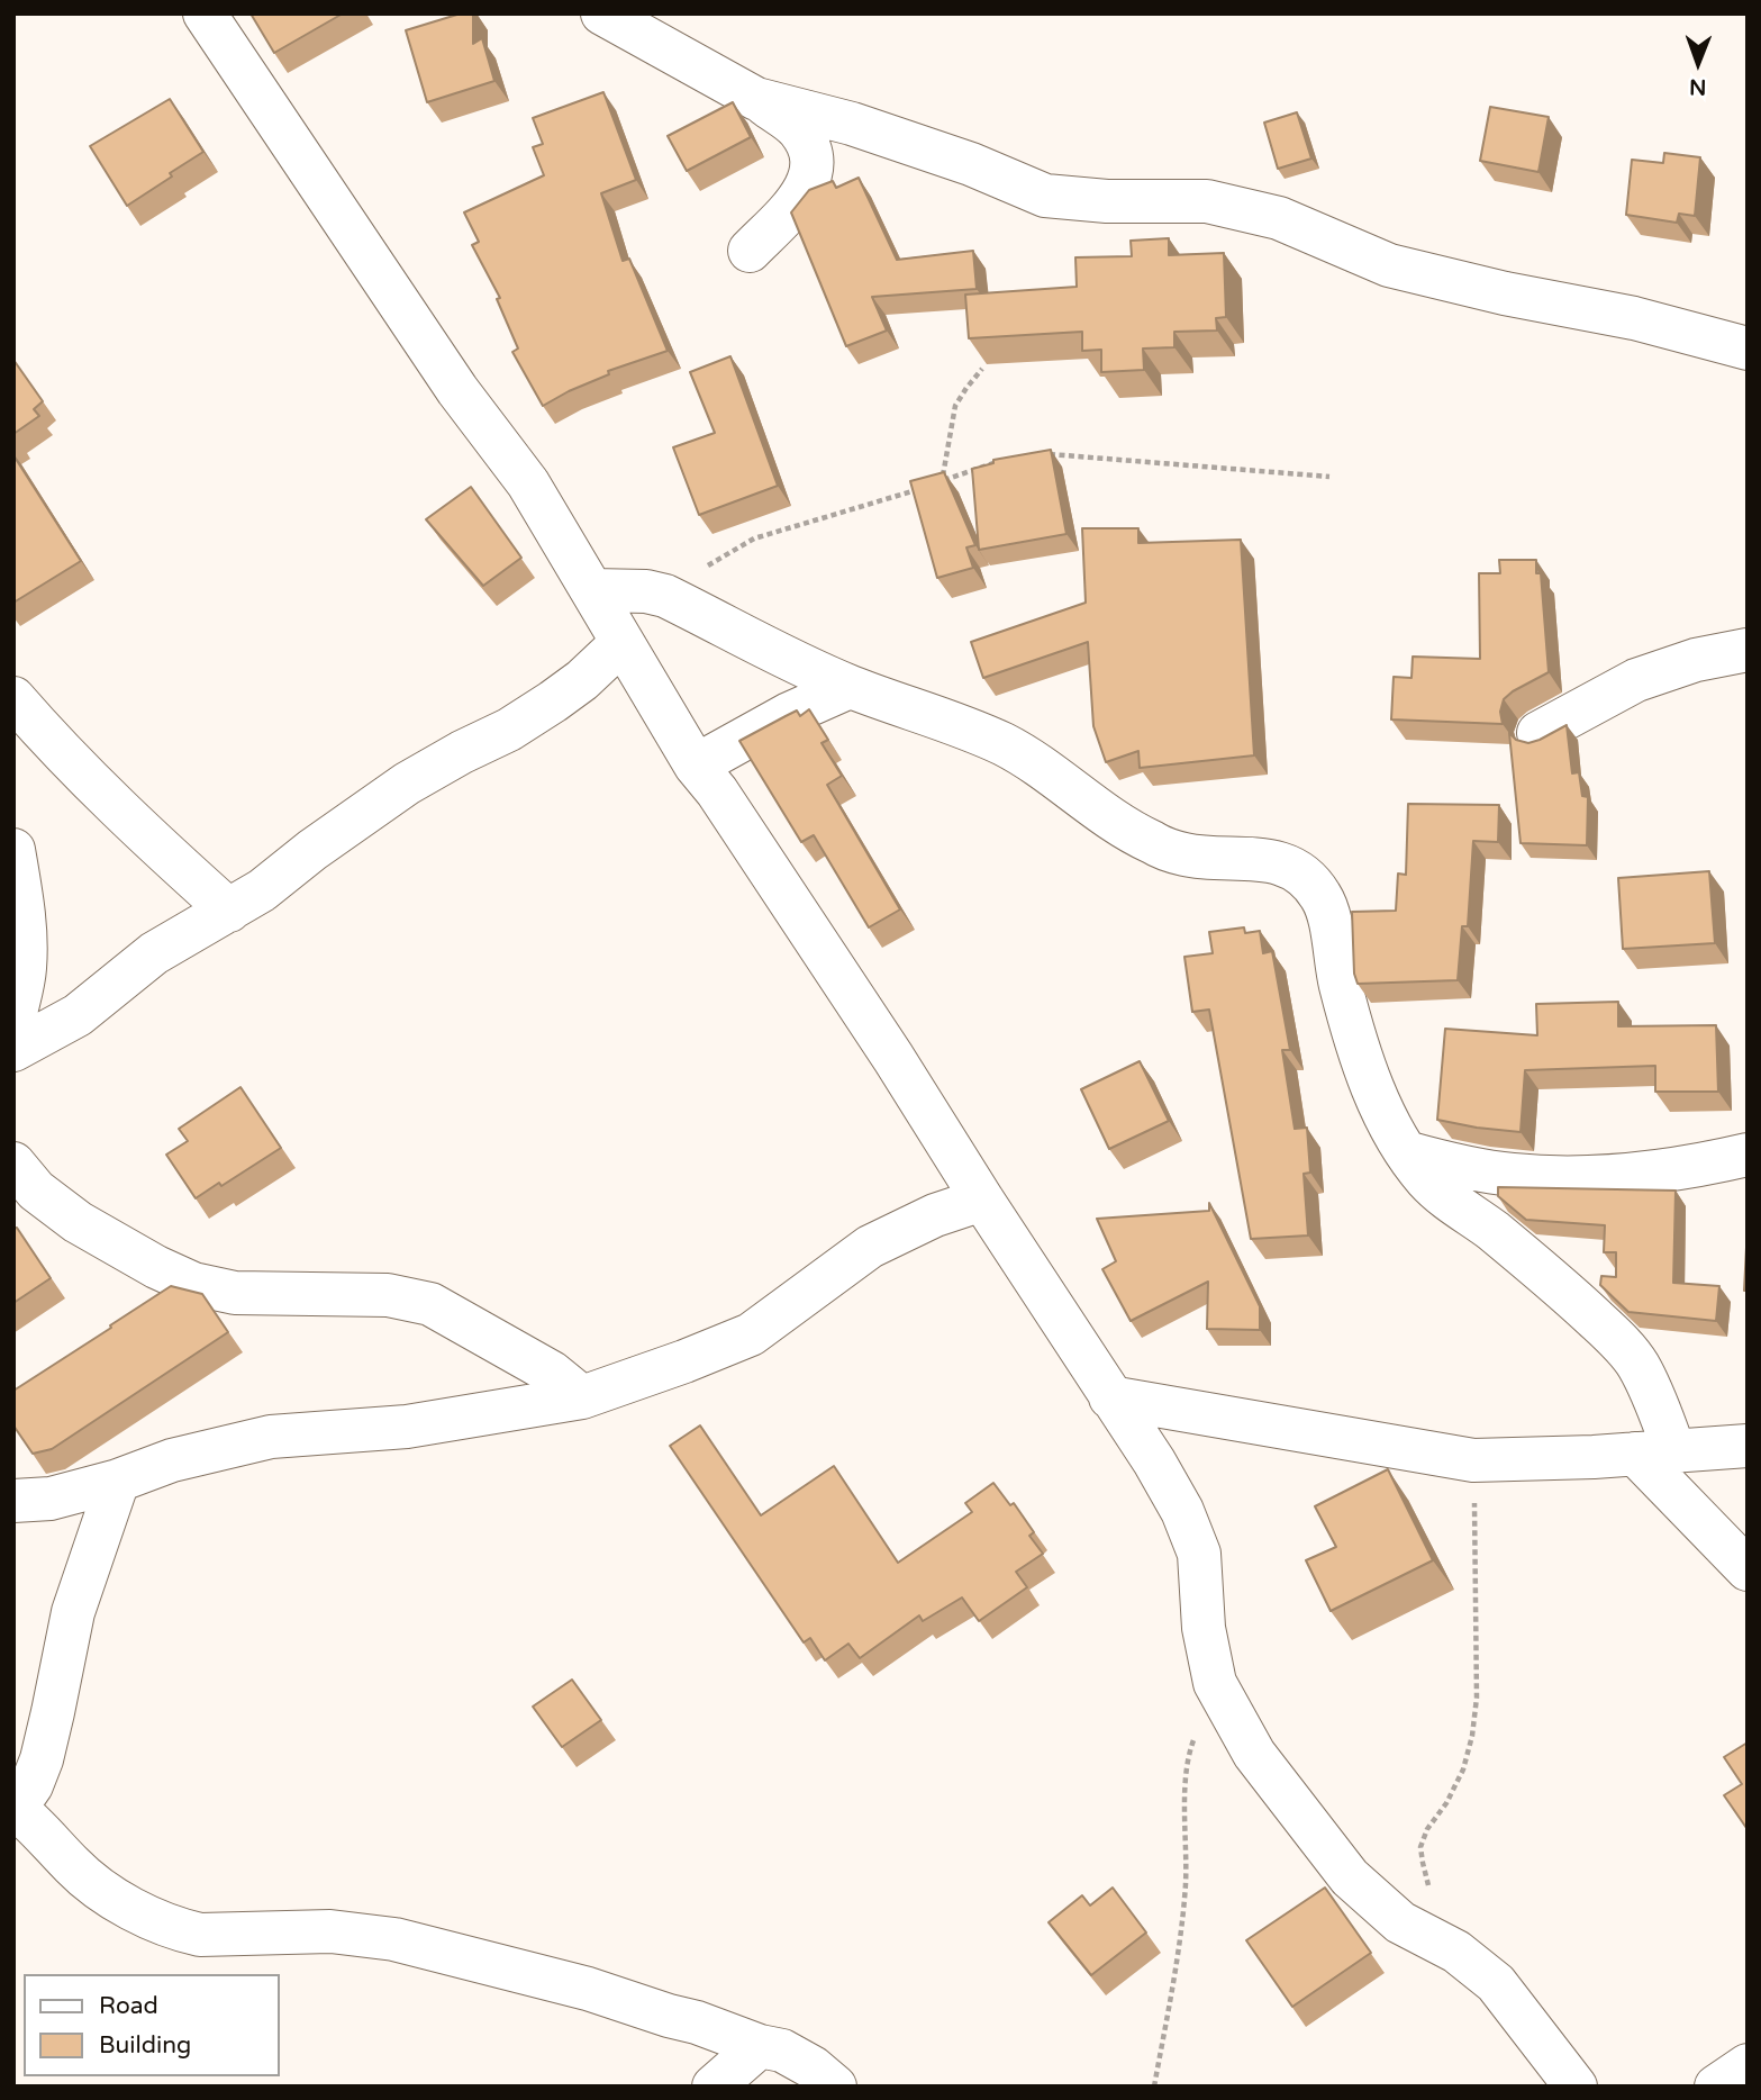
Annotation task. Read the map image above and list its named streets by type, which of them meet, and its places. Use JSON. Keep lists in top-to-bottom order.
{
  "legend": ["Road", "Building"],
  "north": "bottom"
}
